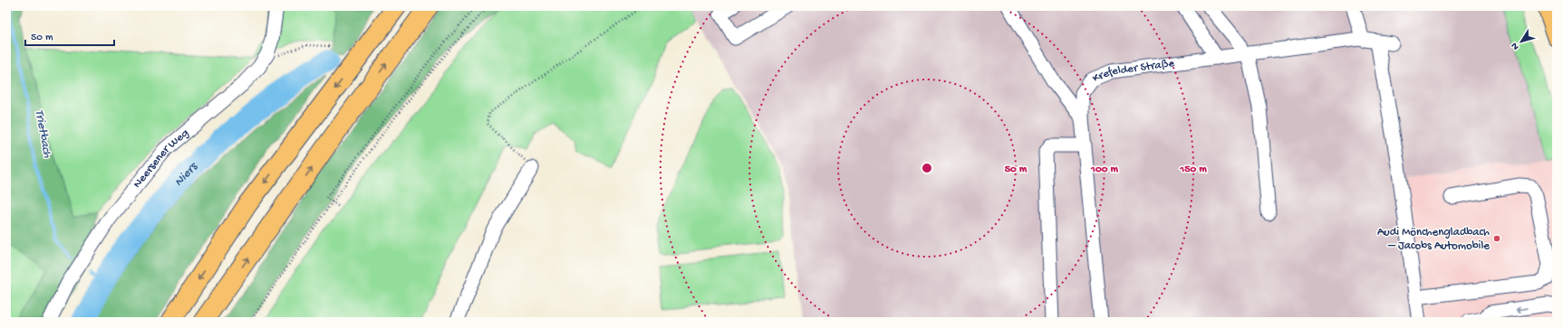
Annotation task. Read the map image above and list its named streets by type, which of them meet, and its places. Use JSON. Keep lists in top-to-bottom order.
{
  "streets": {
    "street": ["Krefelder Straße", "Neersener Weg"]
  },
  "water": ["Trietbach", "Niers"],
  "places": ["Audi Mönchengladbach – Jacobs Automobile"],
  "scale_bar": "50 m",
  "north": "bottom left",
  "rings": ["50 m", "100 m", "150 m"]
}
